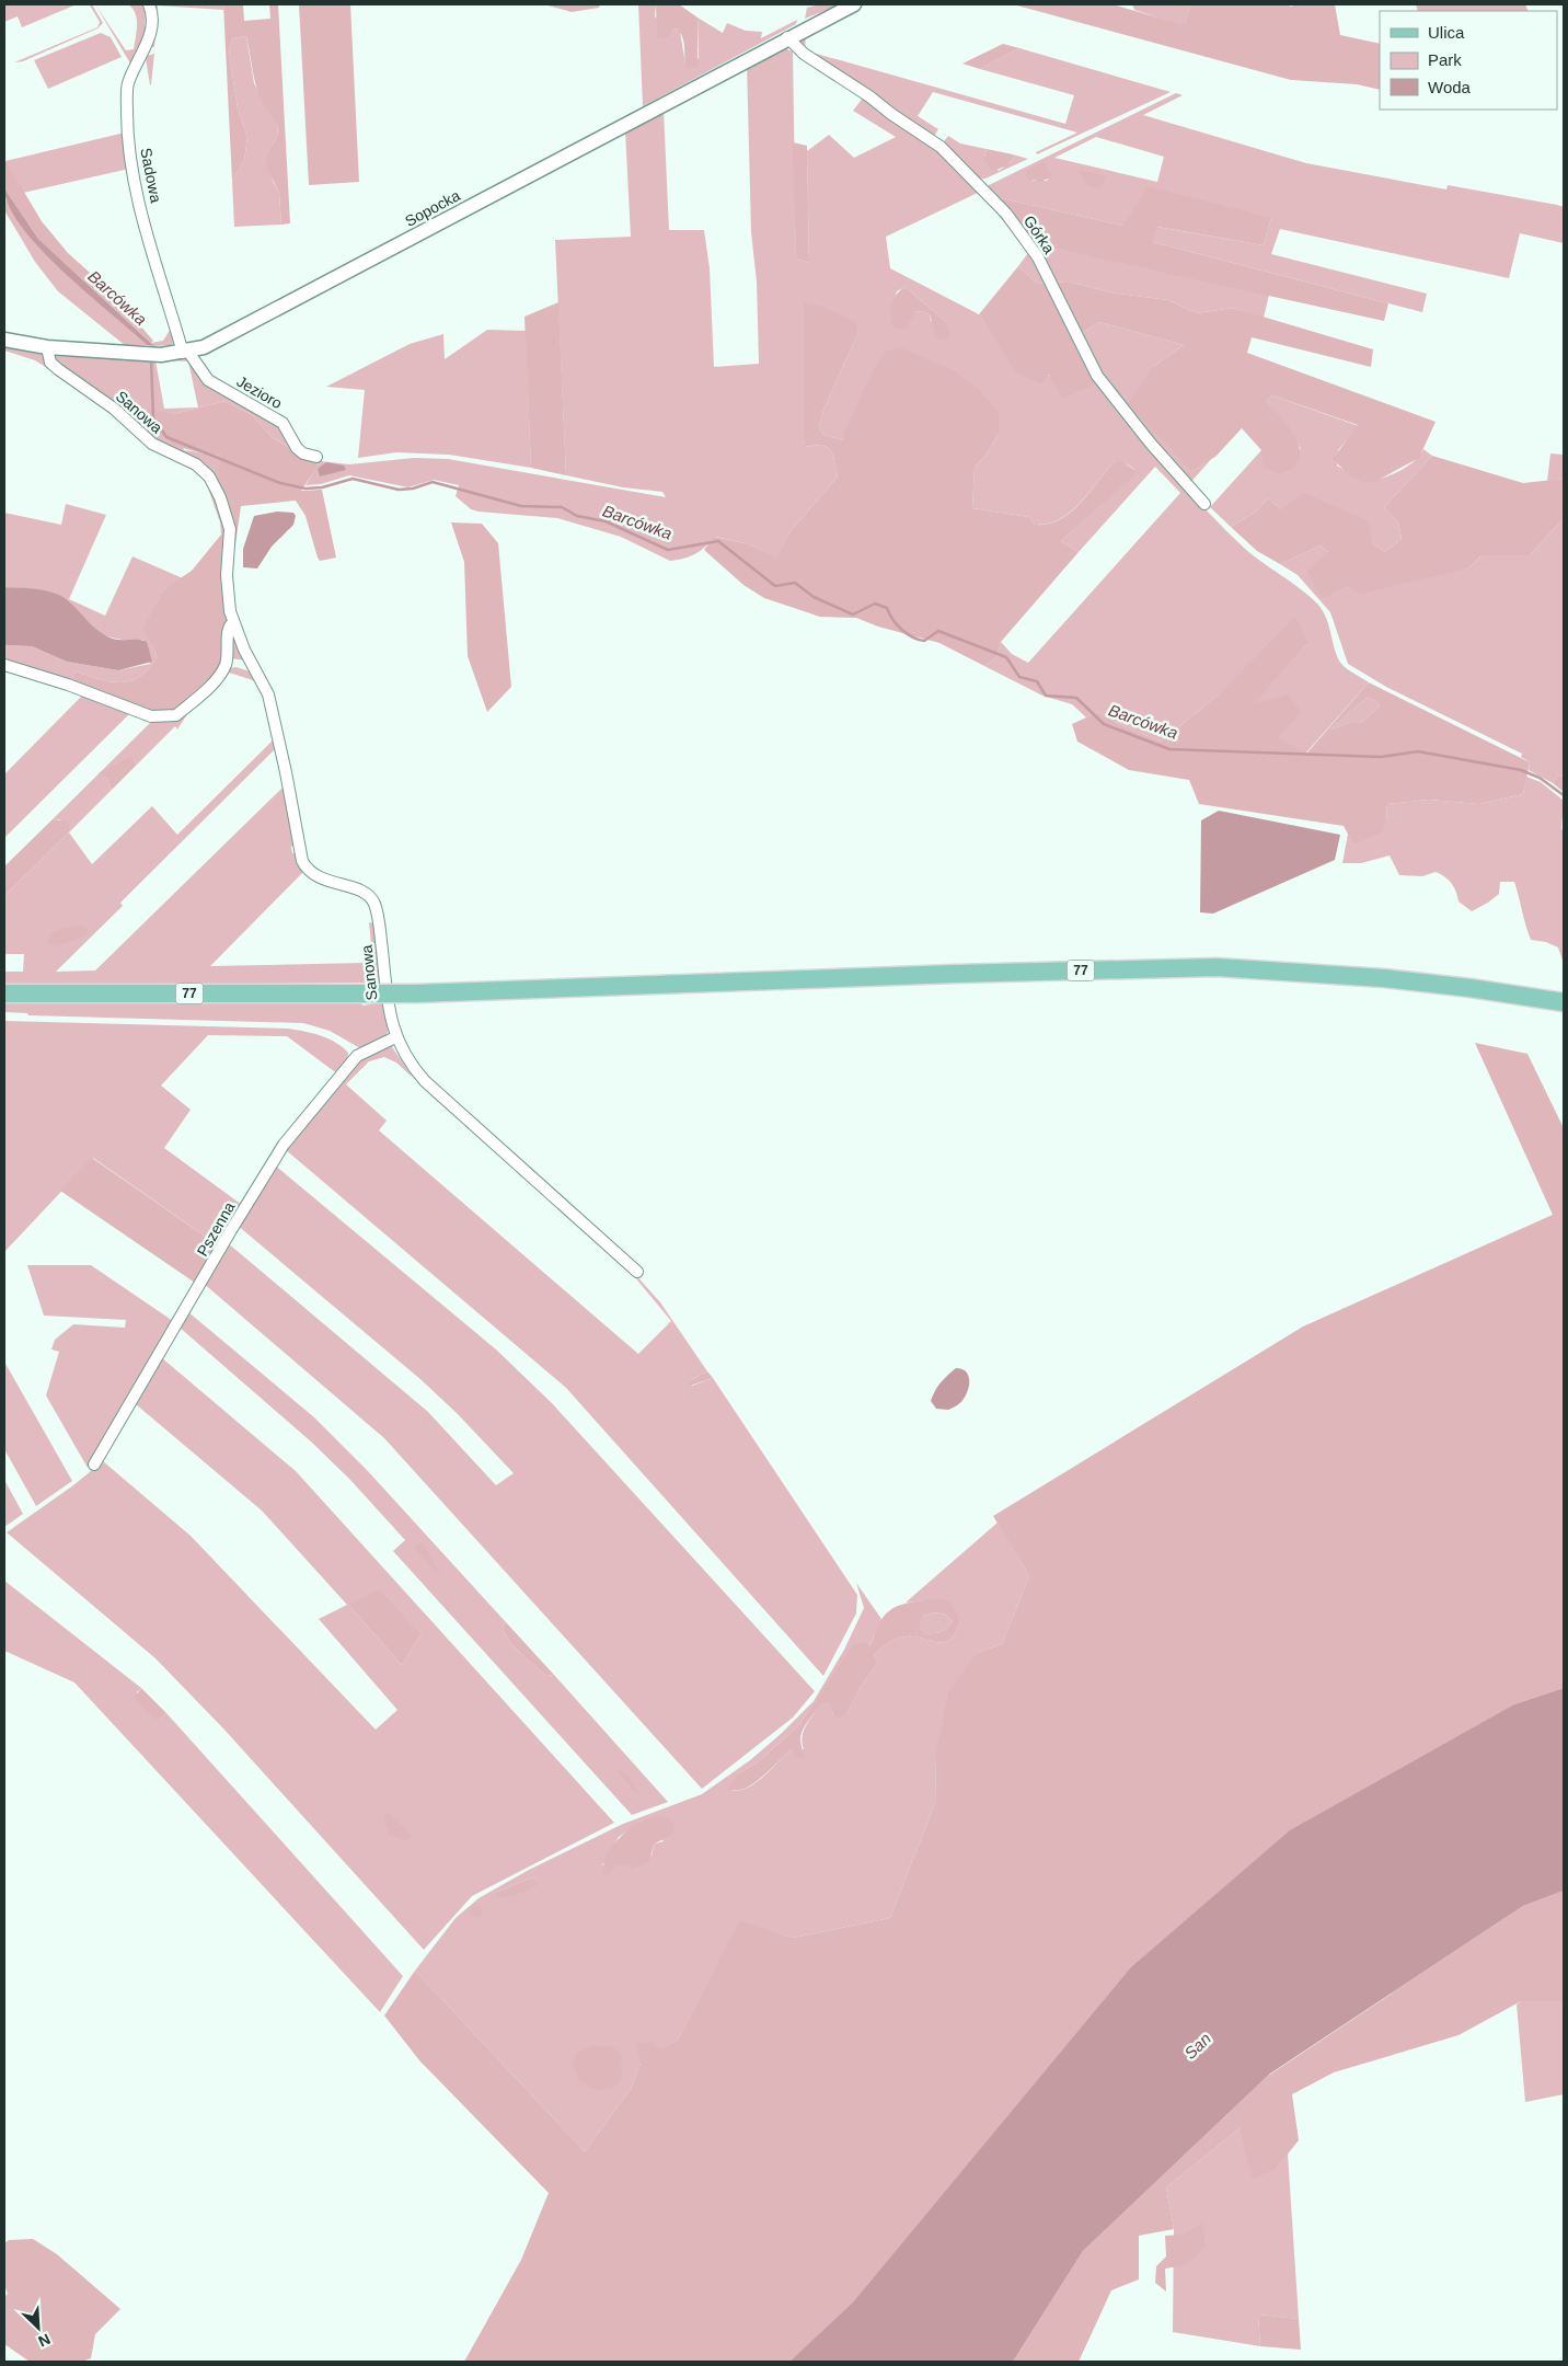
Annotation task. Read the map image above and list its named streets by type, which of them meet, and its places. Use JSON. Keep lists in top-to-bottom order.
{
  "streets": {
    "main road": ["77"],
    "street": [
      "Sadowa",
      "Sopocka",
      "Górka",
      "Jezioro",
      "Sanowa",
      "Pszenna"
    ]
  },
  "crossings": [
    ["Sadowa", "Sopocka"],
    ["Sadowa", "Jezioro"],
    ["Sopocka", "Górka"],
    ["Sopocka", "Jezioro"],
    ["Sopocka", "Sanowa"],
    ["Sanowa", "Pszenna"]
  ],
  "water": ["Barcówka", "San"],
  "legend": ["Ulica", "Park", "Woda"],
  "north": "bottom right"
}
